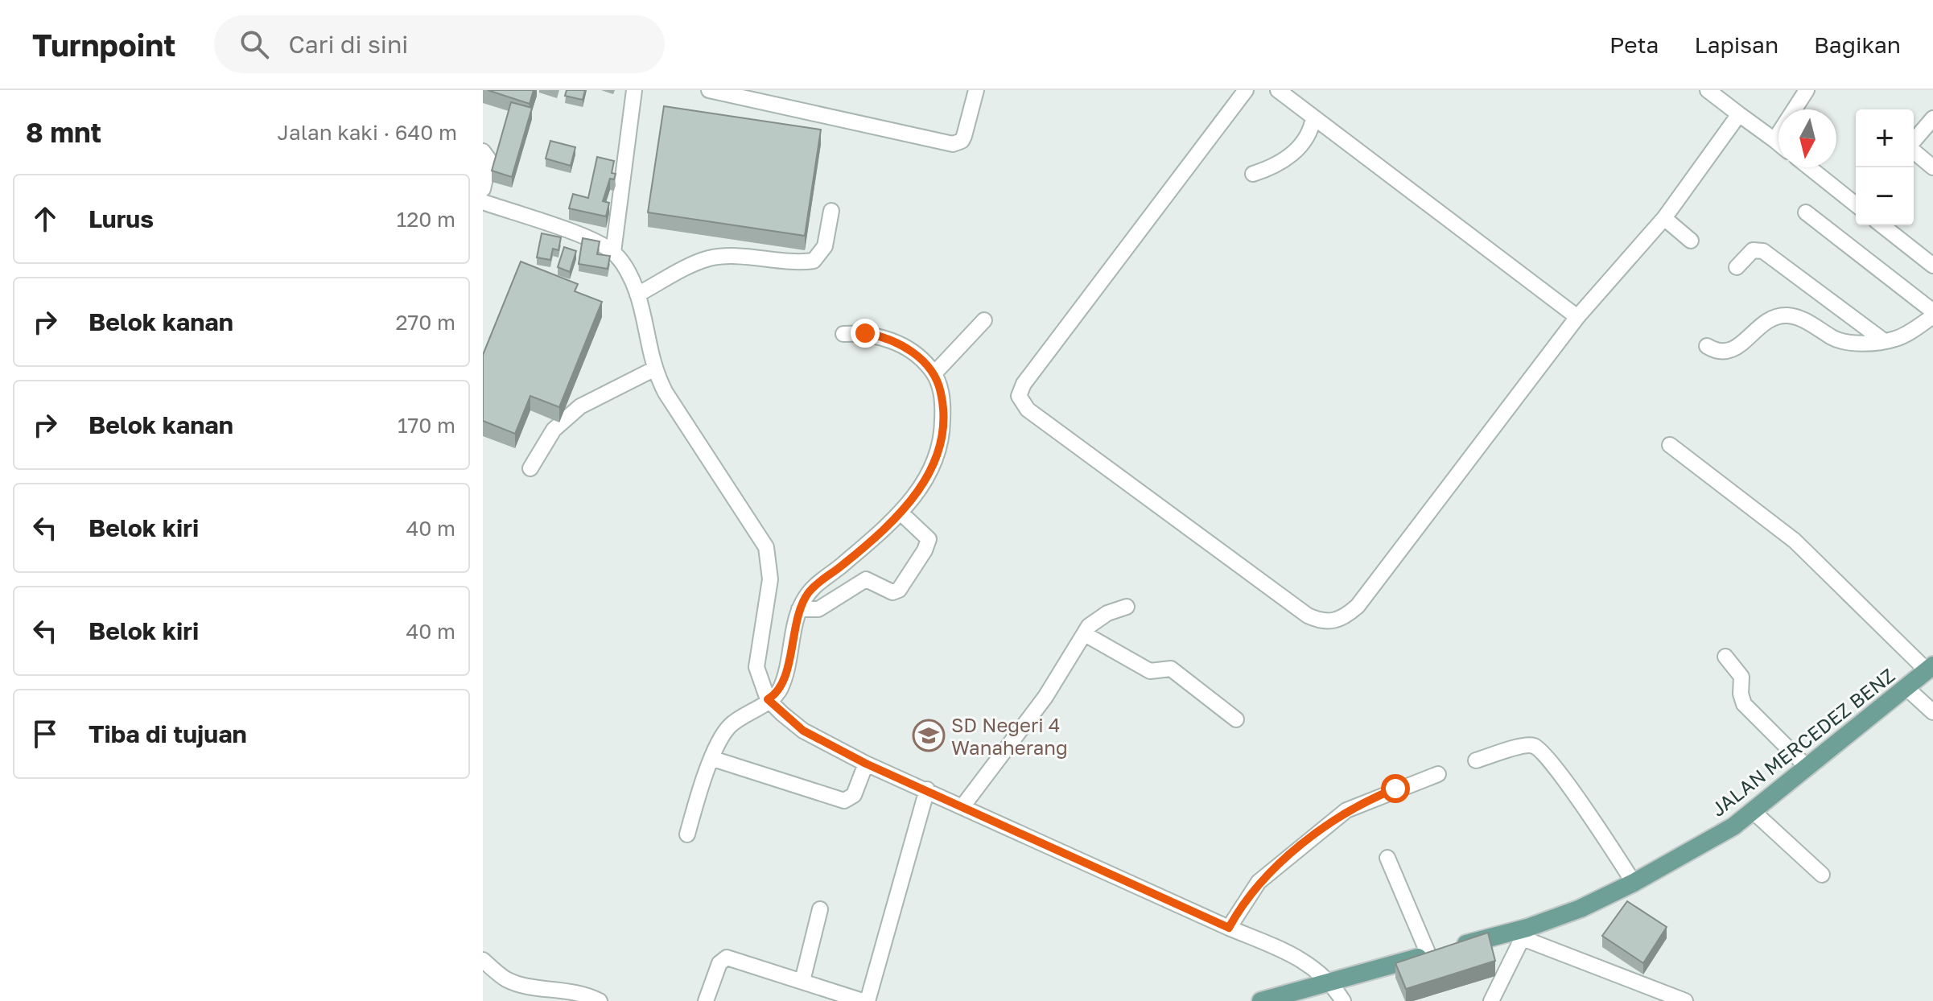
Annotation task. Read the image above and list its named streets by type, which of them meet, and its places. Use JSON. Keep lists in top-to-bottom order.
{
  "streets": {
    "main road": ["JALAN MERCEDEZ BENZ"]
  },
  "places": {
    "school or university": ["SD Negeri 4 Wanaherang"]
  },
  "north": "bottom",
  "page": {
    "header": "Turnpoint",
    "search": "Cari di sini",
    "nav": ["Peta", "Lapisan", "Bagikan"],
    "heading": ["8 mnt", "Jalan kaki · 640 m"],
    "map_buttons": ["+", "−"],
    "list": [
      ["Lurus", "120 m"],
      ["Belok kanan", "270 m"],
      ["Belok kanan", "170 m"],
      ["Belok kiri", "40 m"],
      ["Belok kiri", "40 m"],
      "Tiba di tujuan"
    ]
  }
}
